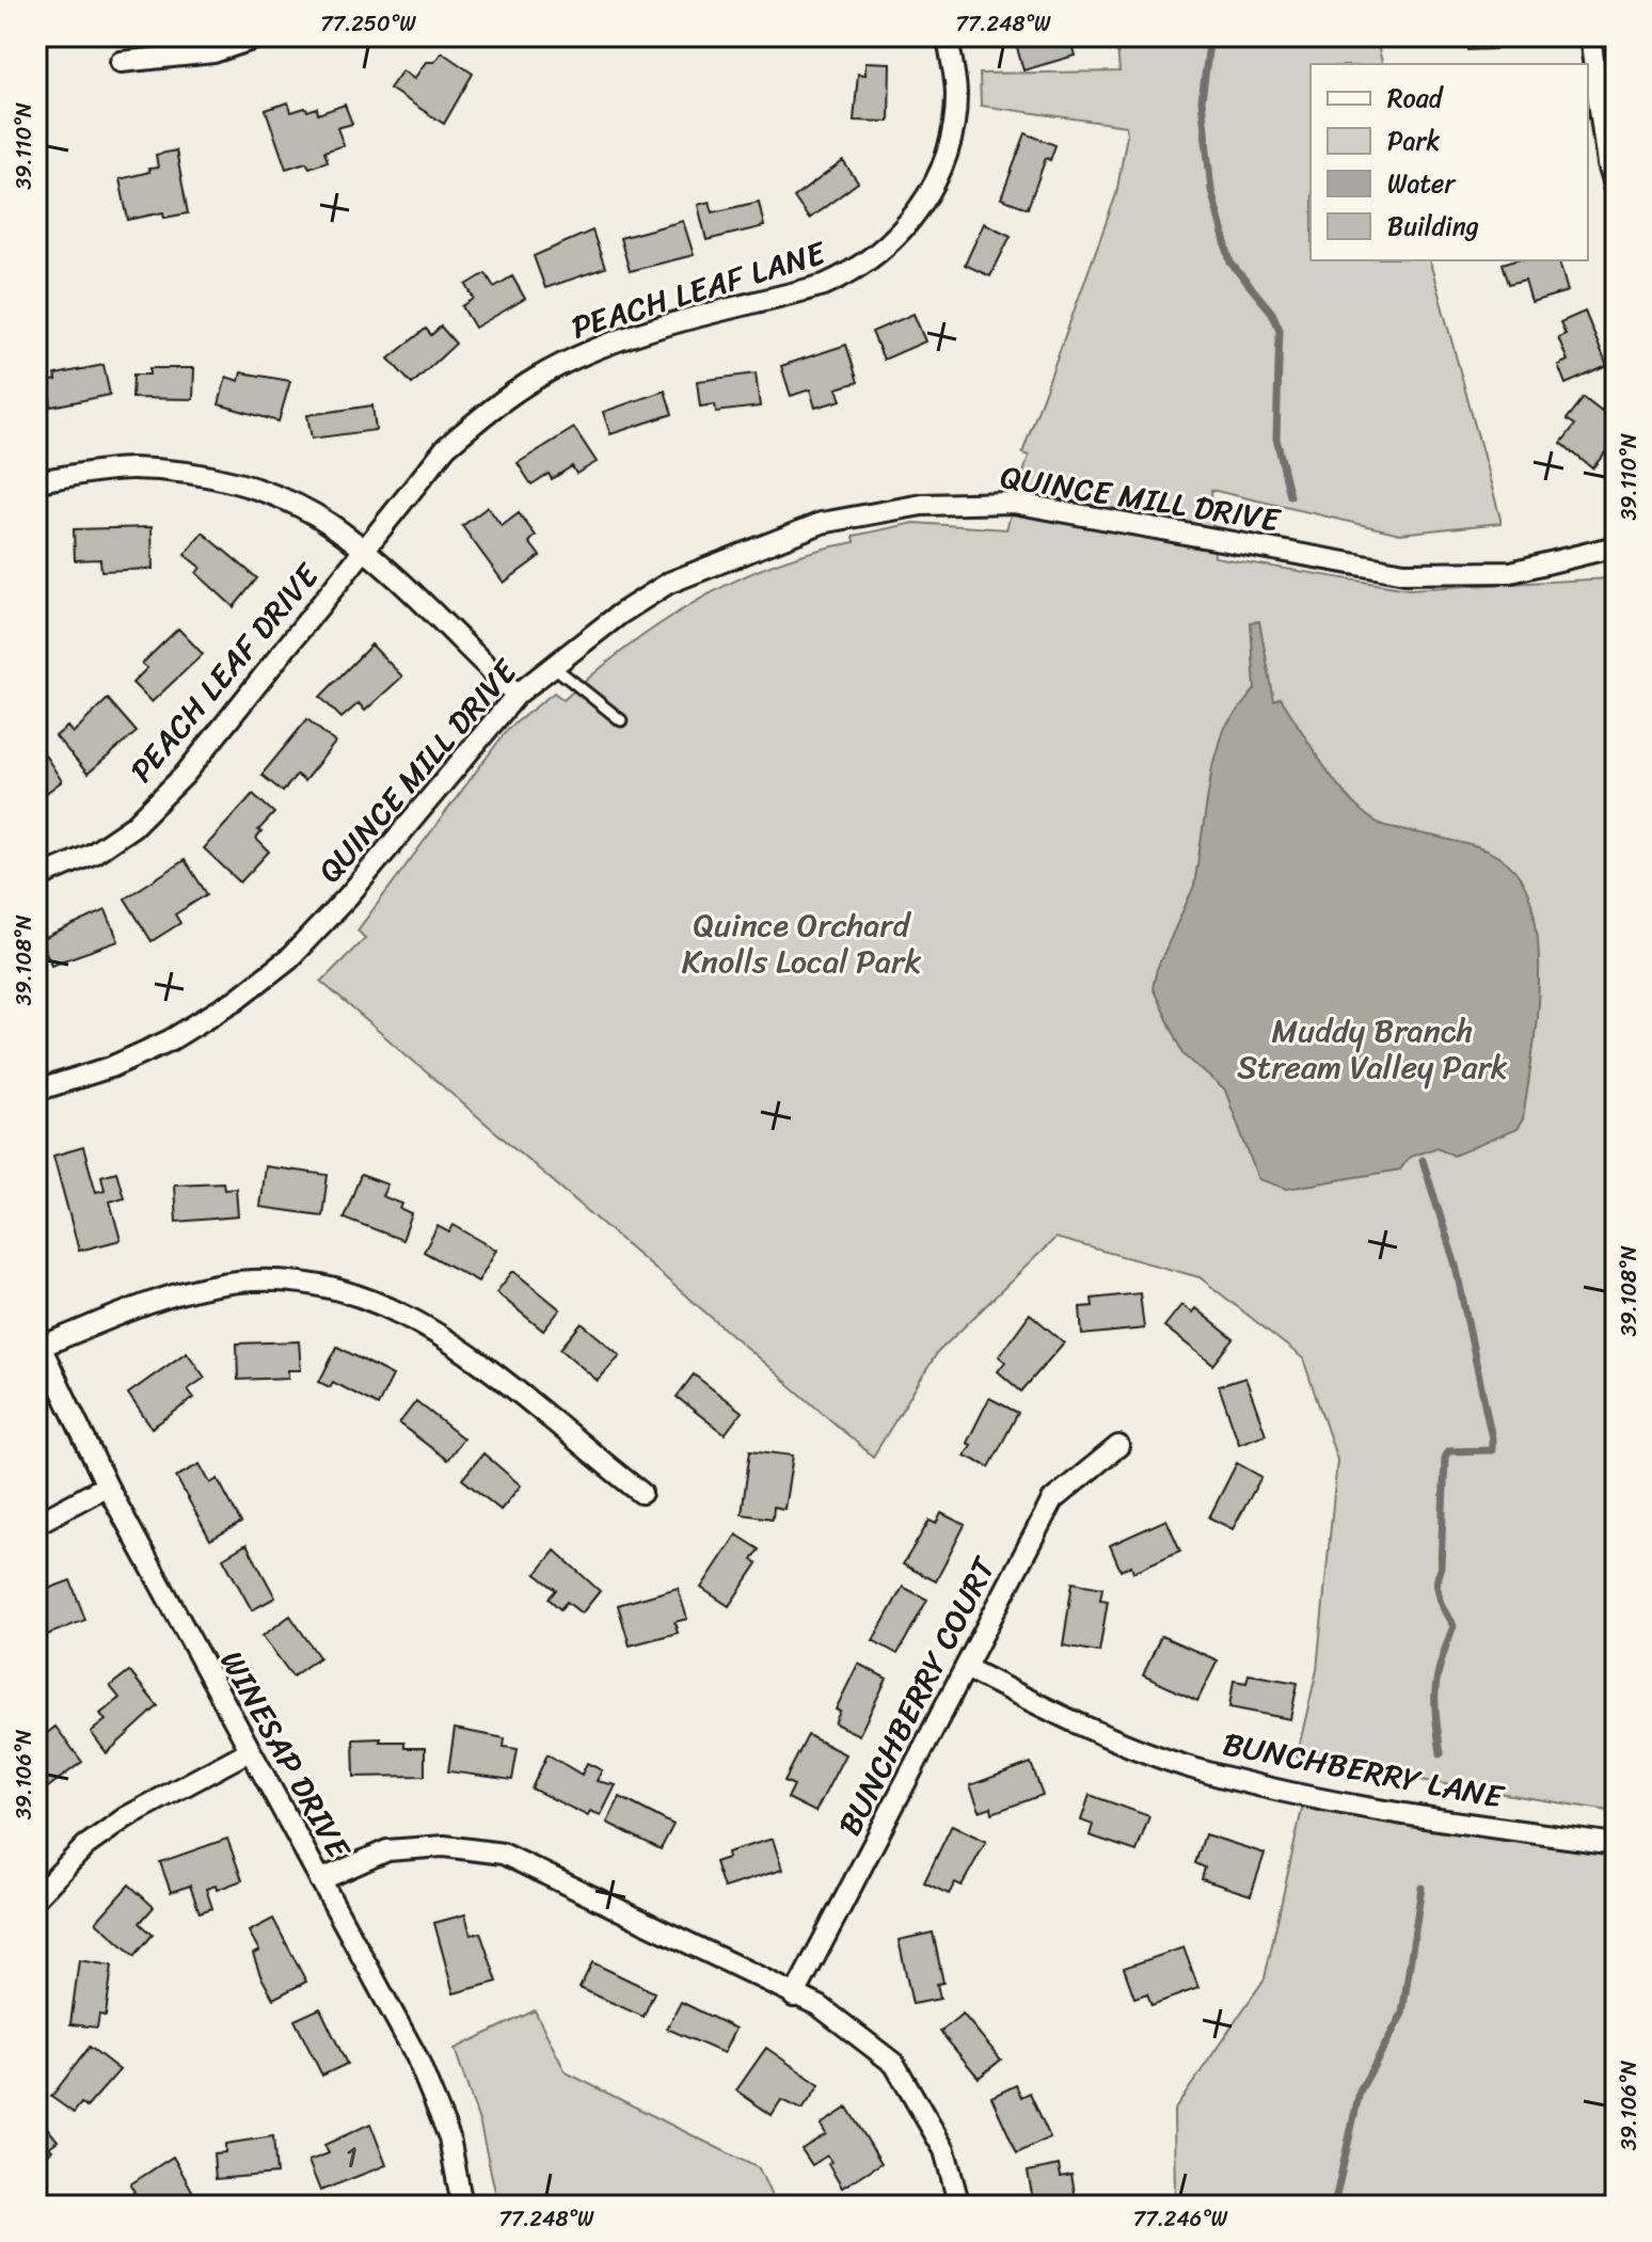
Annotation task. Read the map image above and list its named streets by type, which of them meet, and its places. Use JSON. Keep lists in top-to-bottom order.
{
  "streets": {
    "street": [
      "PEACH LEAF LANE",
      "QUINCE MILL DRIVE",
      "PEACH LEAF DRIVE",
      "BUNCHBERRY COURT",
      "WINESAP DRIVE",
      "BUNCHBERRY LANE"
    ]
  },
  "crossings": [
    ["PEACH LEAF LANE", "PEACH LEAF DRIVE"],
    ["QUINCE MILL DRIVE", "PEACH LEAF DRIVE"],
    ["BUNCHBERRY COURT", "BUNCHBERRY LANE"]
  ],
  "parks": ["Quince Orchard Knolls Local Park", "Muddy Branch Stream Valley Park"],
  "house_numbers": ["1"],
  "legend": [
    "Road",
    "Park",
    "Water",
    "Building"
  ],
  "coordinates": [
    "77.250°W",
    "77.248°W",
    "39.110°N",
    "39.108°N",
    "39.106°N",
    "77.246°W"
  ]
}
